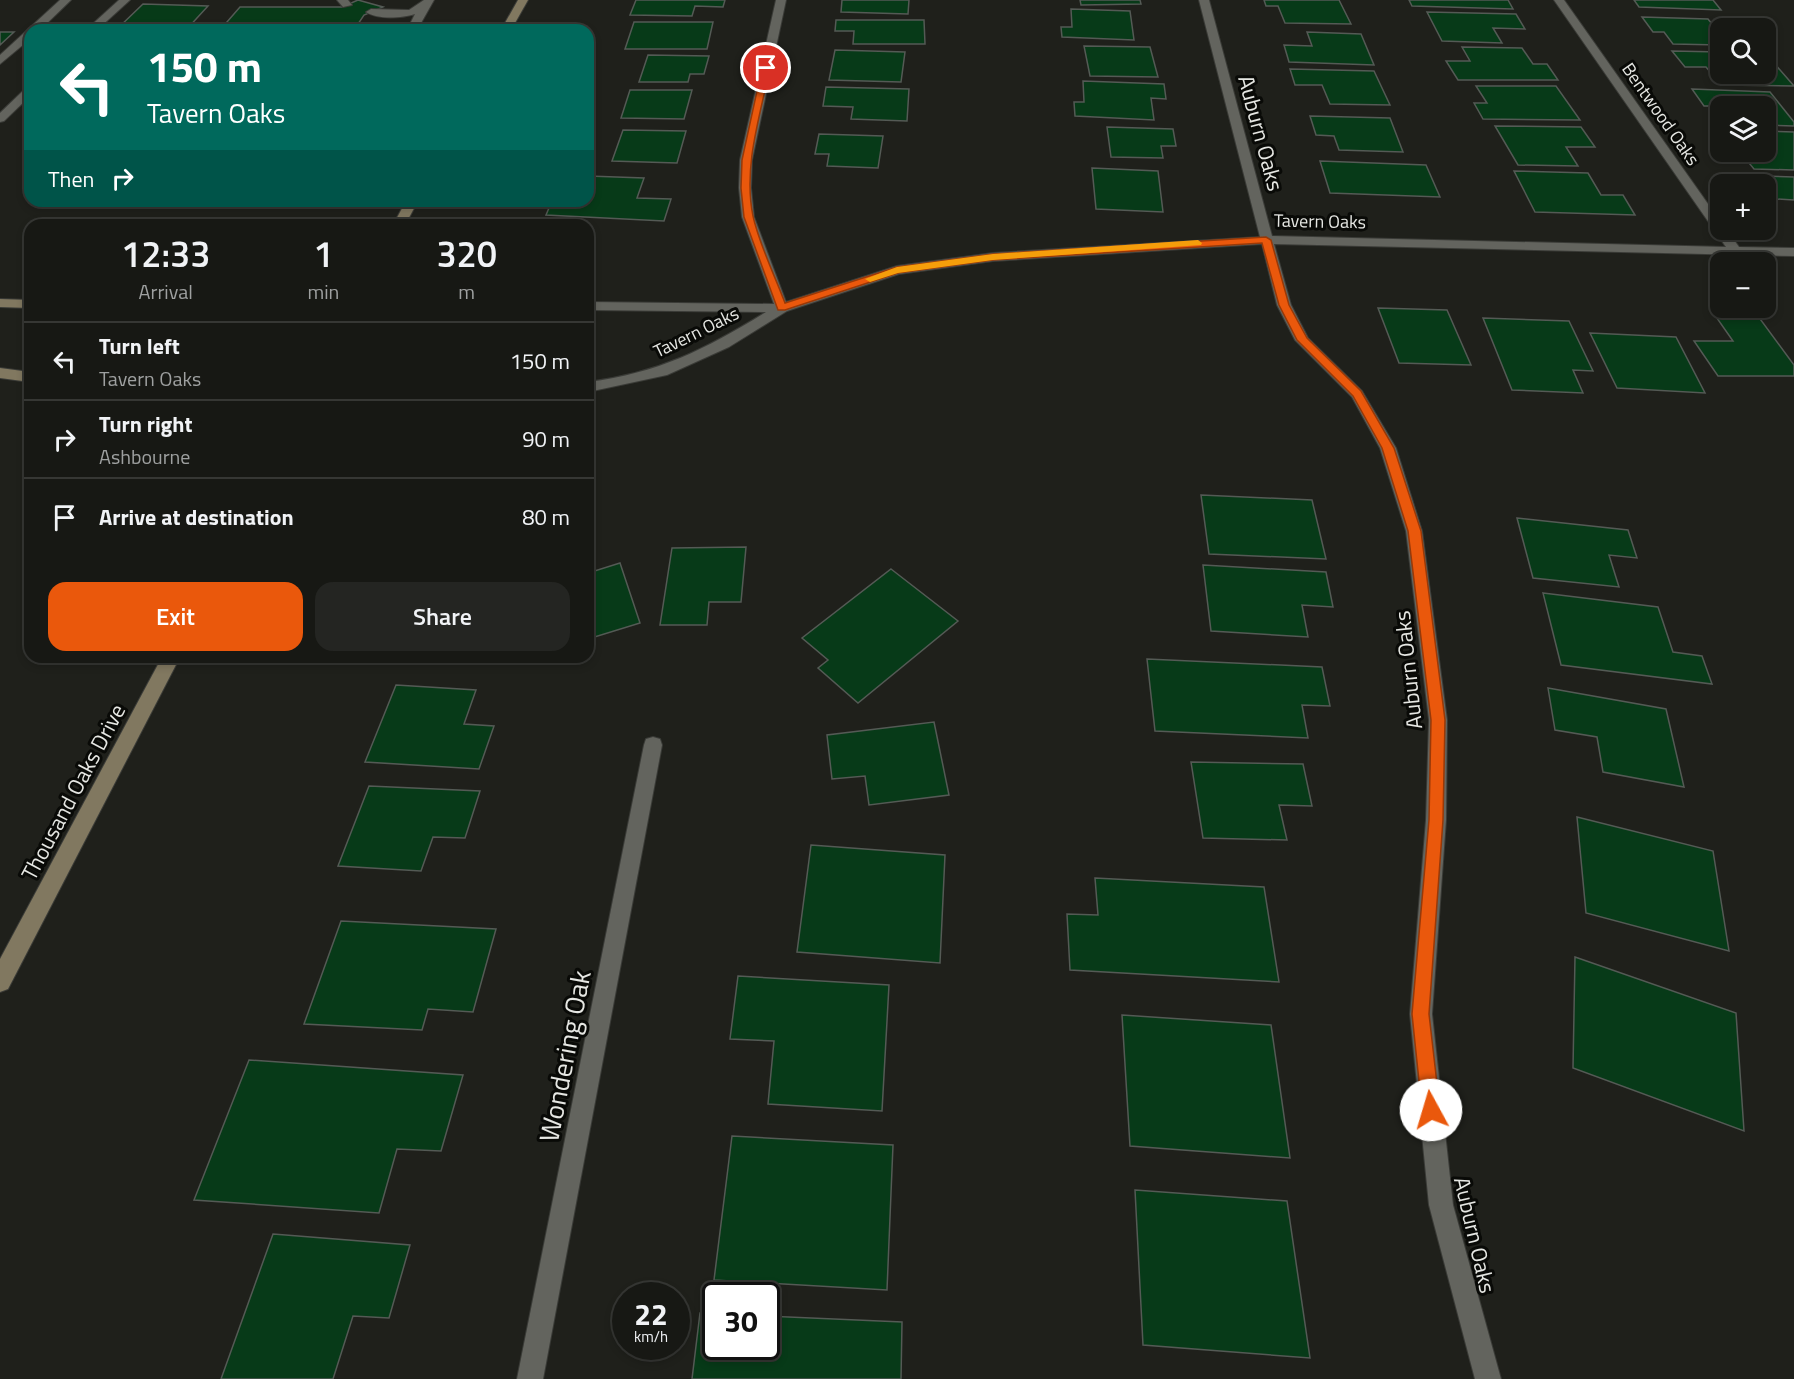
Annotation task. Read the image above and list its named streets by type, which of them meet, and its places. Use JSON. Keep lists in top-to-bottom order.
{
  "streets": {
    "main road": ["Thousand Oaks Drive"],
    "street": [
      "Bentwood Oaks",
      "Auburn Oaks",
      "Tavern Oaks",
      "Wondering Oak"
    ]
  },
  "crossings": [
    ["Bentwood Oaks", "Tavern Oaks"],
    ["Auburn Oaks", "Tavern Oaks"]
  ],
  "page": {
    "map_buttons": ["+", "−"],
    "turn": ["150 m", "Tavern Oaks"],
    "then": "Then",
    "eta": [
      "12:33",
      "Arrival",
      "1",
      "min",
      "320",
      "m"
    ],
    "list": [
      {
        "name": "Turn left",
        "note": "Tavern Oaks",
        "value": "150 m"
      },
      {
        "name": "Turn right",
        "note": "Ashbourne",
        "value": "90 m"
      },
      {
        "name": "Arrive at destination",
        "value": "80 m"
      }
    ],
    "buttons": ["Exit", "Share"],
    "speed": "22 km/h",
    "limit": "30"
  }
}
